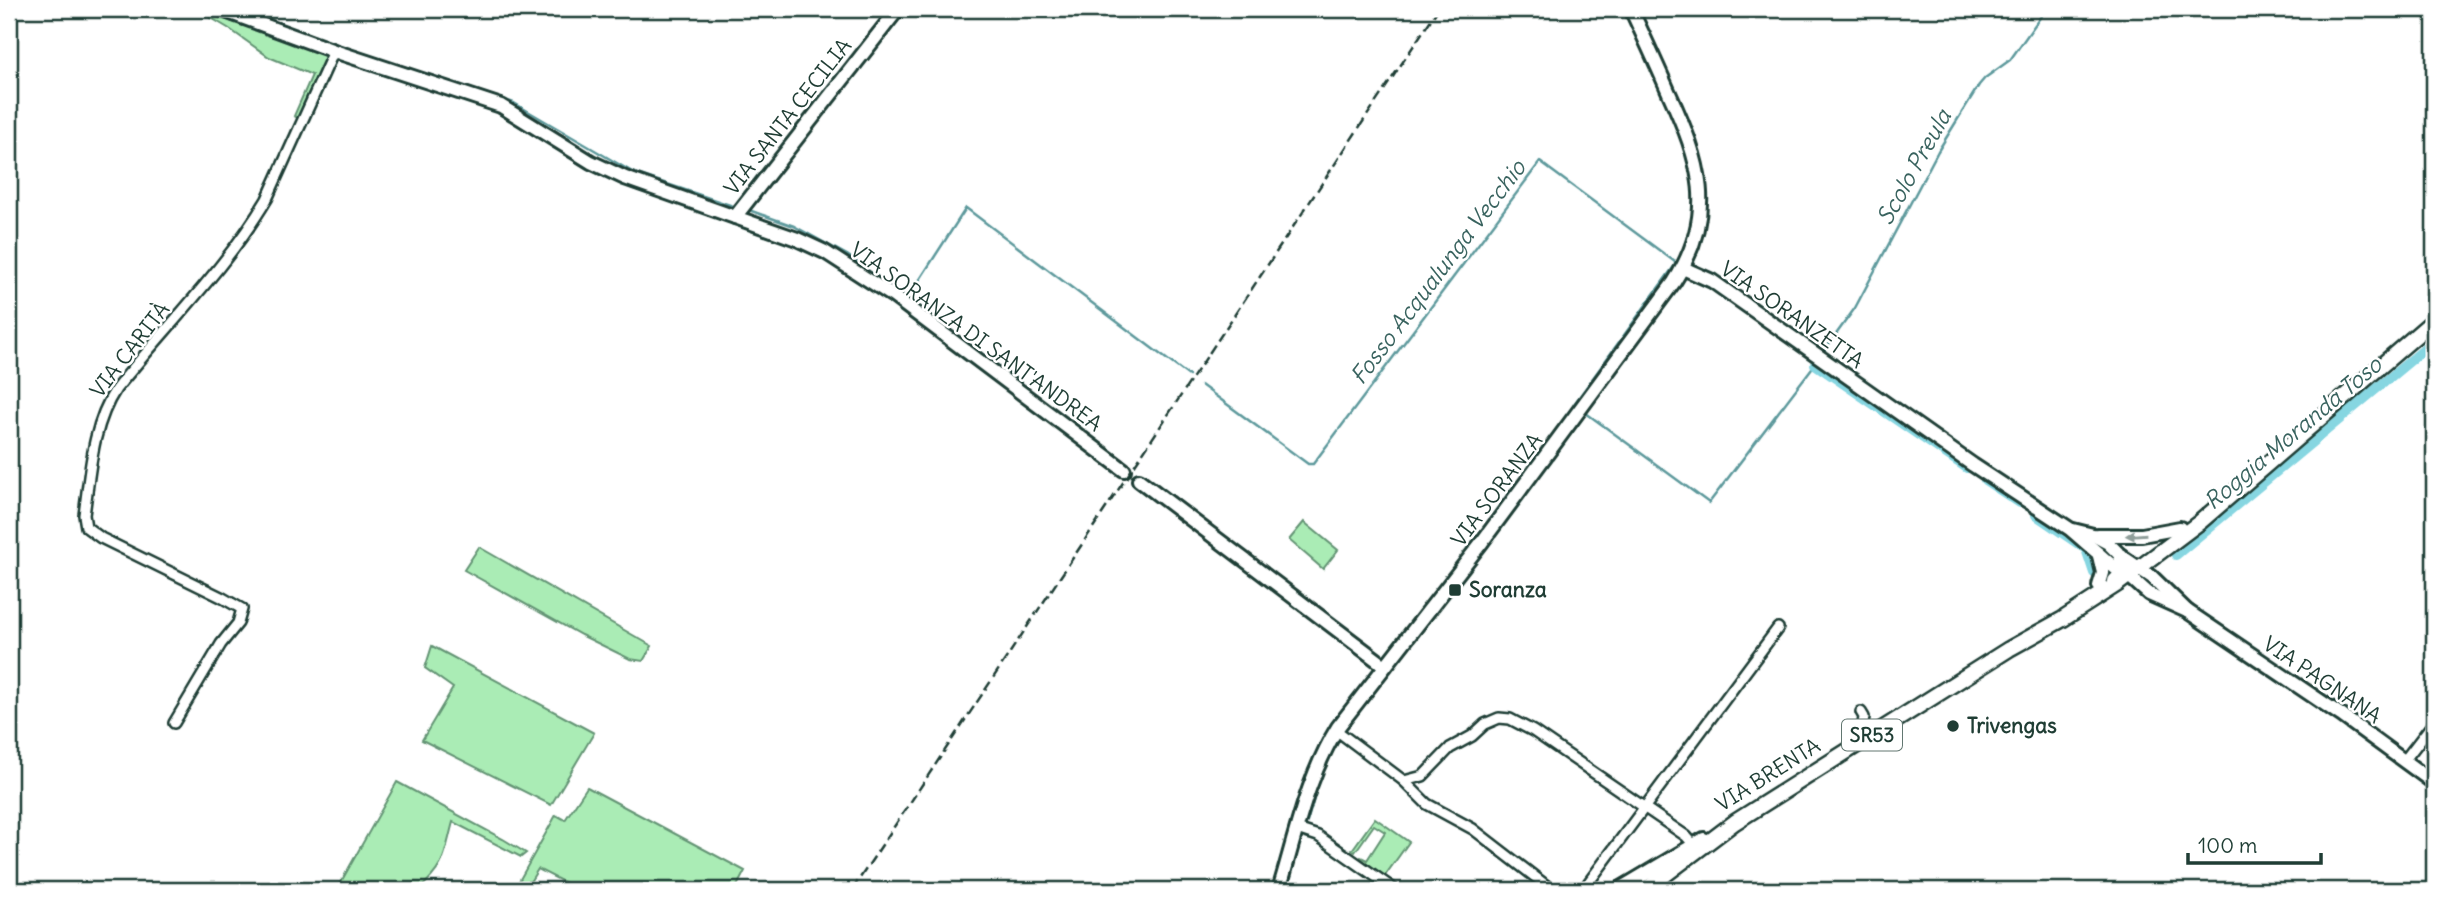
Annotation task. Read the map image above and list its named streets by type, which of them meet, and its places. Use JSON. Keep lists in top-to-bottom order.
{
  "streets": {
    "main road": ["SR53", "VIA BRENTA"],
    "street": [
      "VIA SANTA CECILIA",
      "VIA SORANZETTA",
      "VIA SORANZA DI SANT'ANDREA",
      "VIA CARITÀ",
      "VIA SORANZA",
      "VIA PAGNANA"
    ]
  },
  "crossings": [
    ["VIA SANTA CECILIA", "VIA SORANZA DI SANT'ANDREA"],
    ["VIA SORANZETTA", "VIA SORANZA"],
    ["VIA SORANZETTA", "VIA PAGNANA"],
    ["VIA SORANZETTA", "VIA BRENTA"],
    ["VIA SORANZA DI SANT'ANDREA", "VIA CARITÀ"],
    ["VIA PAGNANA", "VIA BRENTA"],
    ["SR53", "VIA BRENTA"]
  ],
  "water": ["Scolo Preula", "Fosso Acqualunga Vecchio", "Roggia Moranda Toso"],
  "places": {
    "transit": ["Soranza"],
    "other": ["Trivengas"]
  },
  "scale_bar": "100 m"
}
